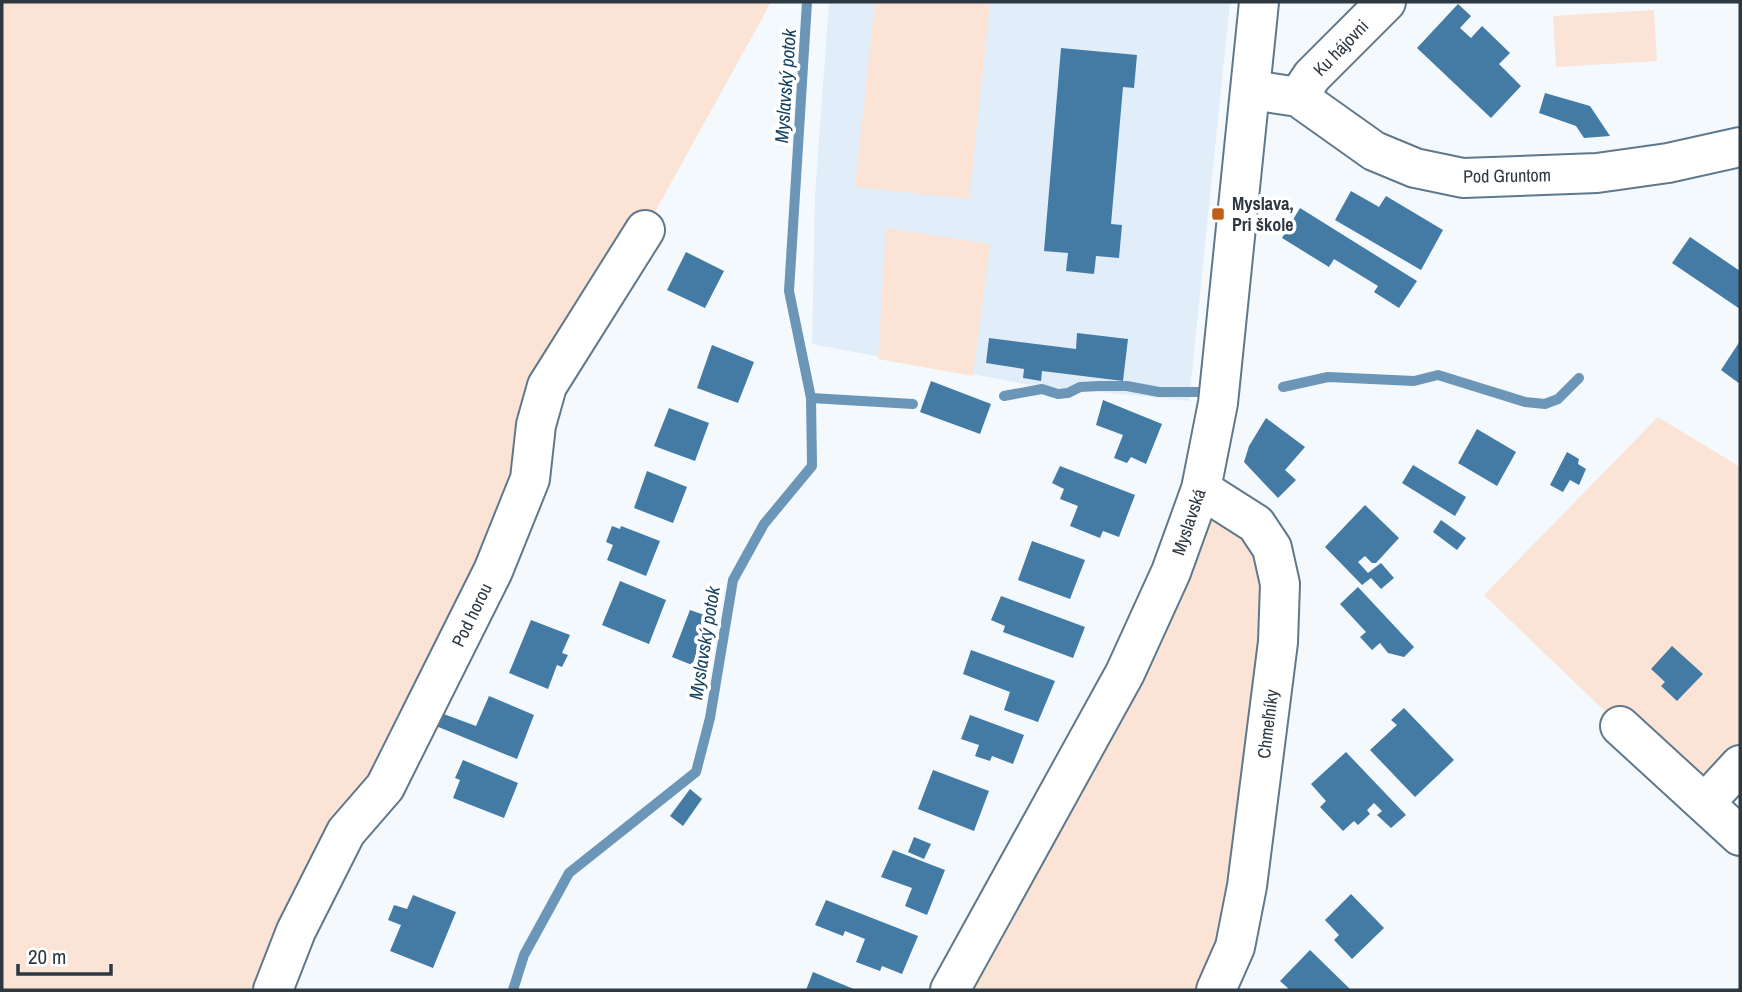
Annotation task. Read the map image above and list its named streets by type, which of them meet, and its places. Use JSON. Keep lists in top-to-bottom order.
{
  "streets": {
    "street": [
      "Ku hájovni",
      "Pod Gruntom",
      "Myslavská",
      "Pod horou",
      "Chmeľníky"
    ]
  },
  "crossings": [
    ["Ku hájovni", "Pod Gruntom"],
    ["Pod Gruntom", "Myslavská"],
    ["Myslavská", "Chmeľníky"]
  ],
  "water": ["Myslavský potok"],
  "places": {
    "transit": ["Myslava, Pri škole"]
  },
  "scale_bar": "20 m"
}
